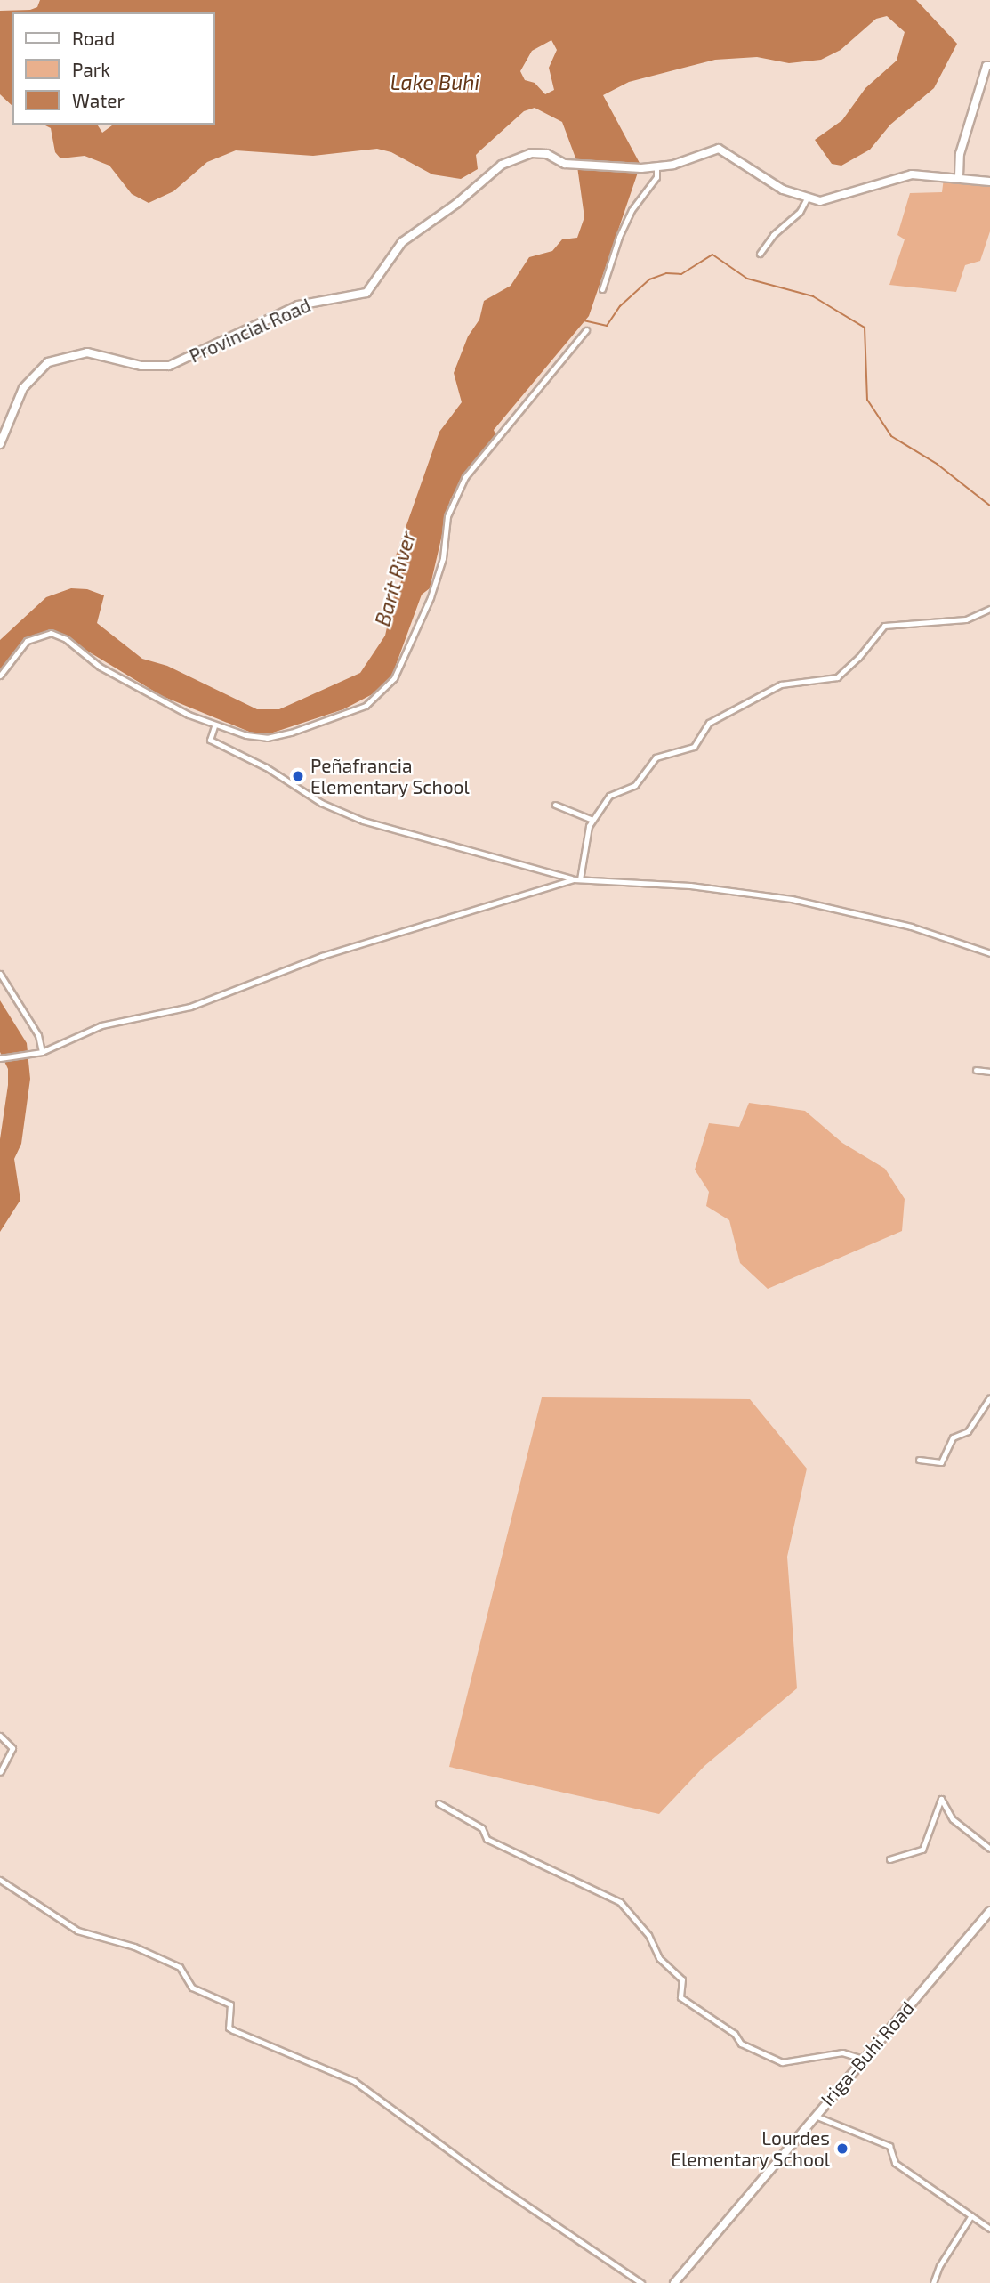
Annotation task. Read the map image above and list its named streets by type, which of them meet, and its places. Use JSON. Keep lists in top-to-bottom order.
{
  "streets": {
    "main road": ["Provincial Road", "Iriga-Buhi Road"]
  },
  "water": ["Lake Buhi", "Barit River"],
  "places": ["Peñafrancia Elementary School", "Lourdes Elementary School"],
  "legend": ["Road", "Park", "Water"]
}
